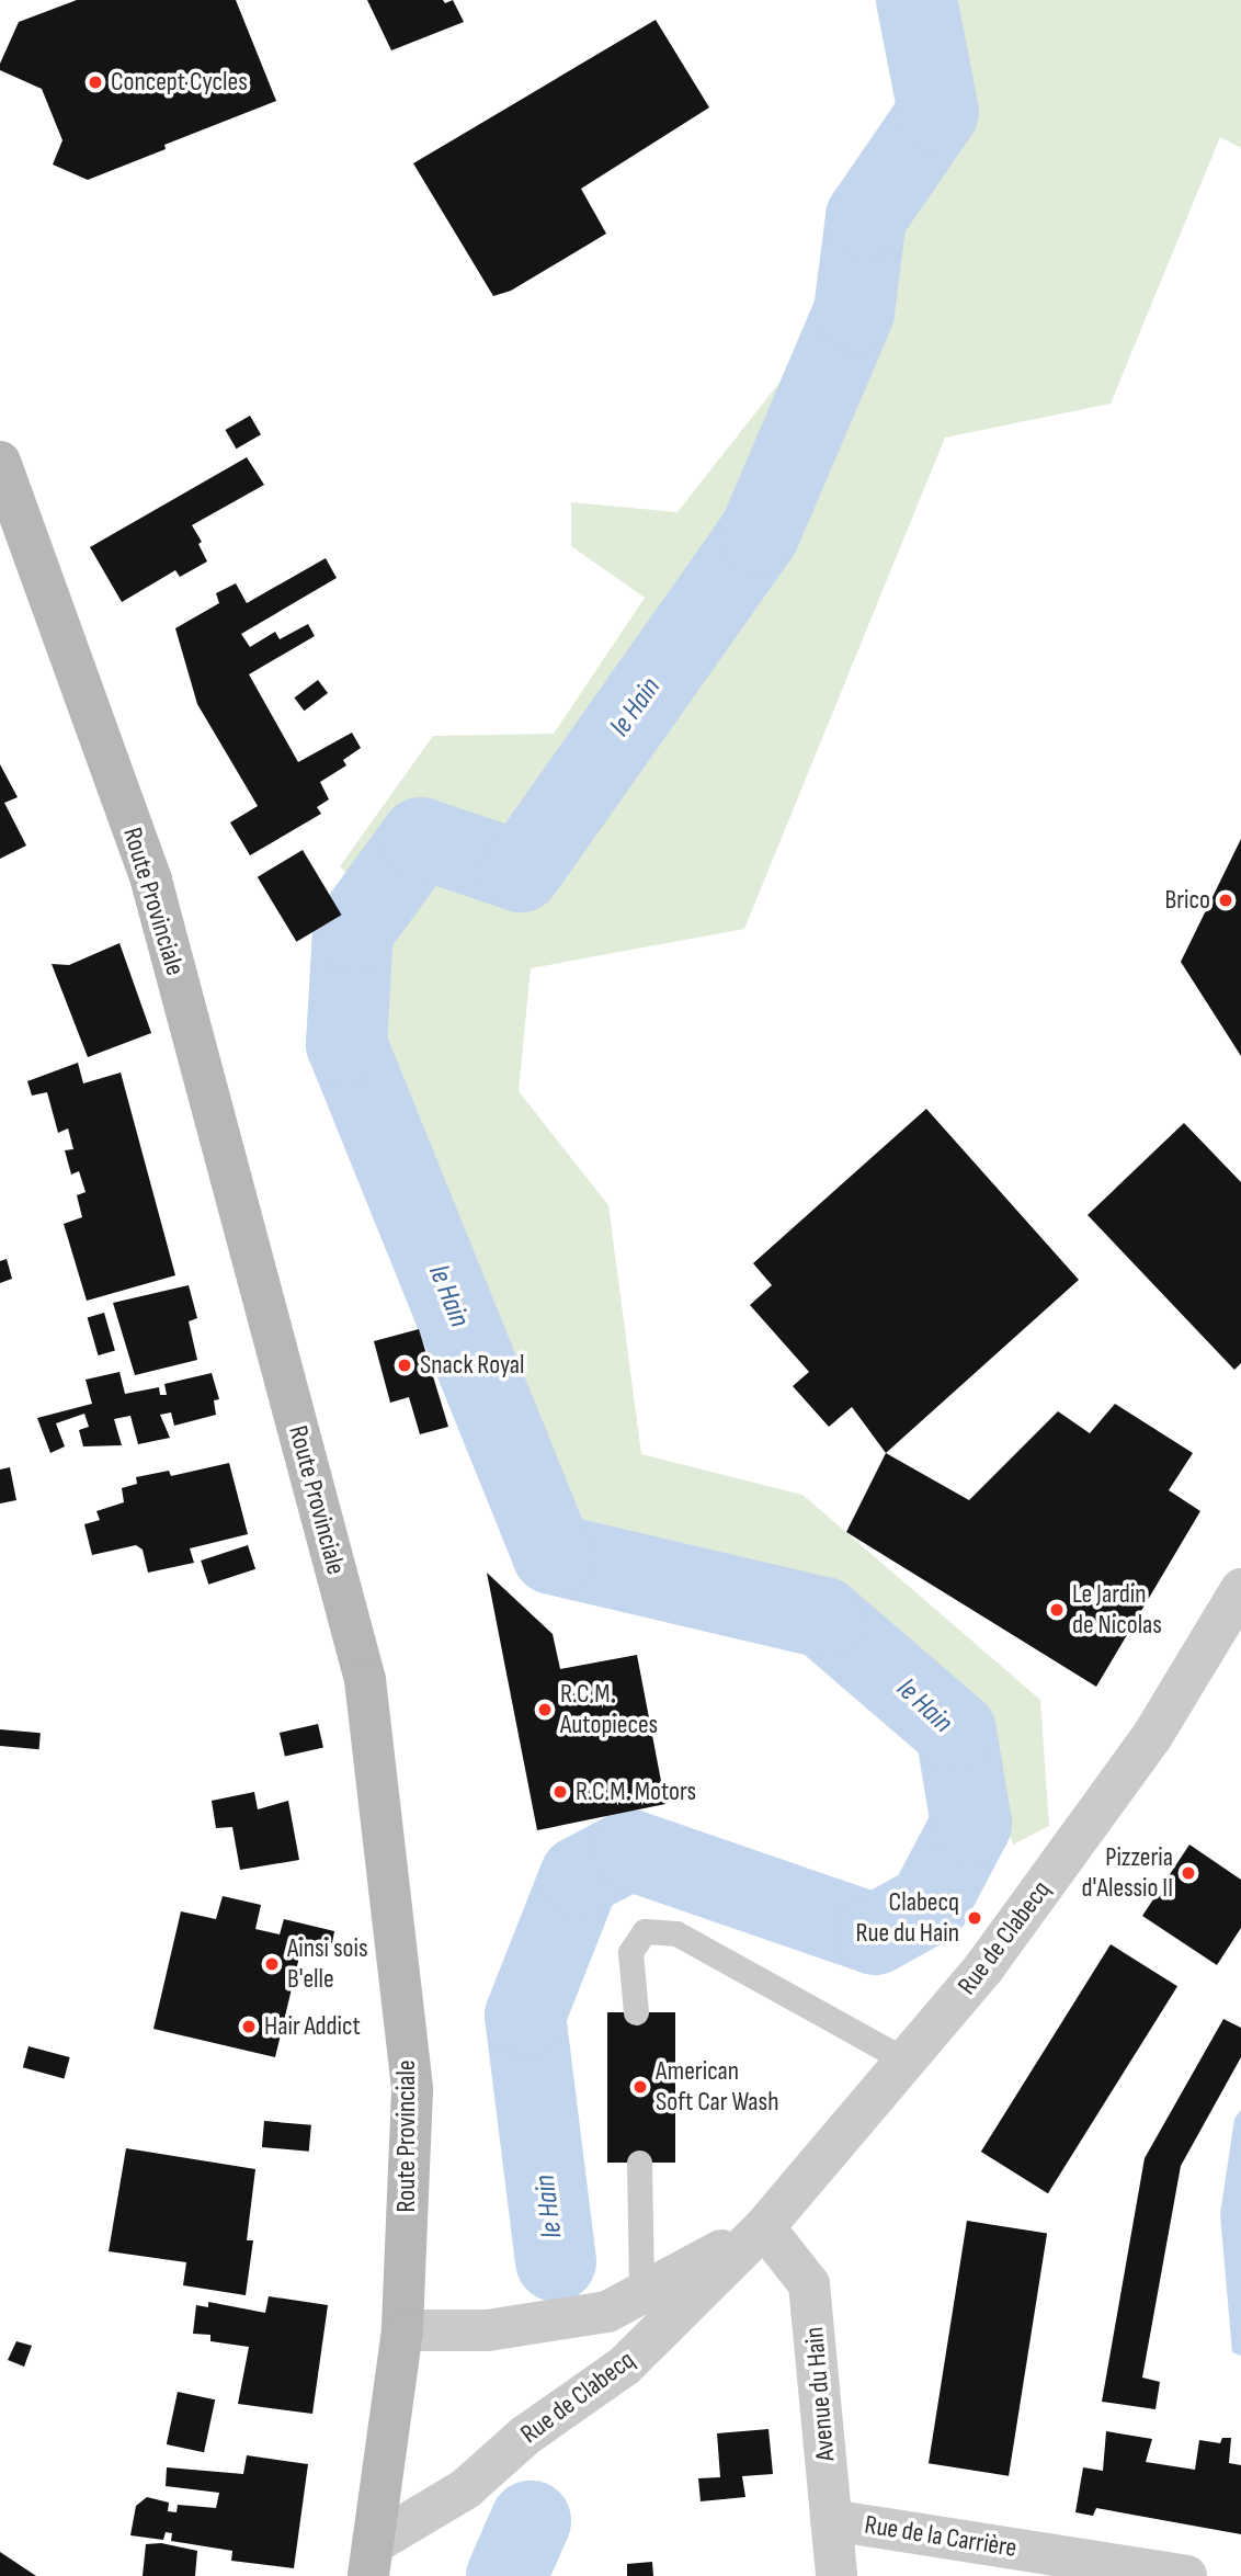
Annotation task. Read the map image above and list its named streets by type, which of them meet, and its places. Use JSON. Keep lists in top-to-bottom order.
{
  "streets": {
    "main road": ["Route Provinciale"],
    "street": ["Rue de Clabecq", "Avenue du Hain", "Rue de la Carrière"]
  },
  "crossings": [
    ["Route Provinciale", "Rue de Clabecq"],
    ["Rue de Clabecq", "Avenue du Hain"],
    ["Avenue du Hain", "Rue de la Carrière"]
  ],
  "water": ["le Hain"],
  "places": [
    "Concept Cycles",
    "Brico",
    "Snack Royal",
    "Le Jardin de Nicolas",
    "R.C.M. Autopieces",
    "R.C.M. Motors",
    "Pizzeria d'Alessio II",
    "Clabecq Rue du Hain",
    "Ainsi sois B'elle",
    "Hair Addict",
    "American Soft Car Wash"
  ]
}
